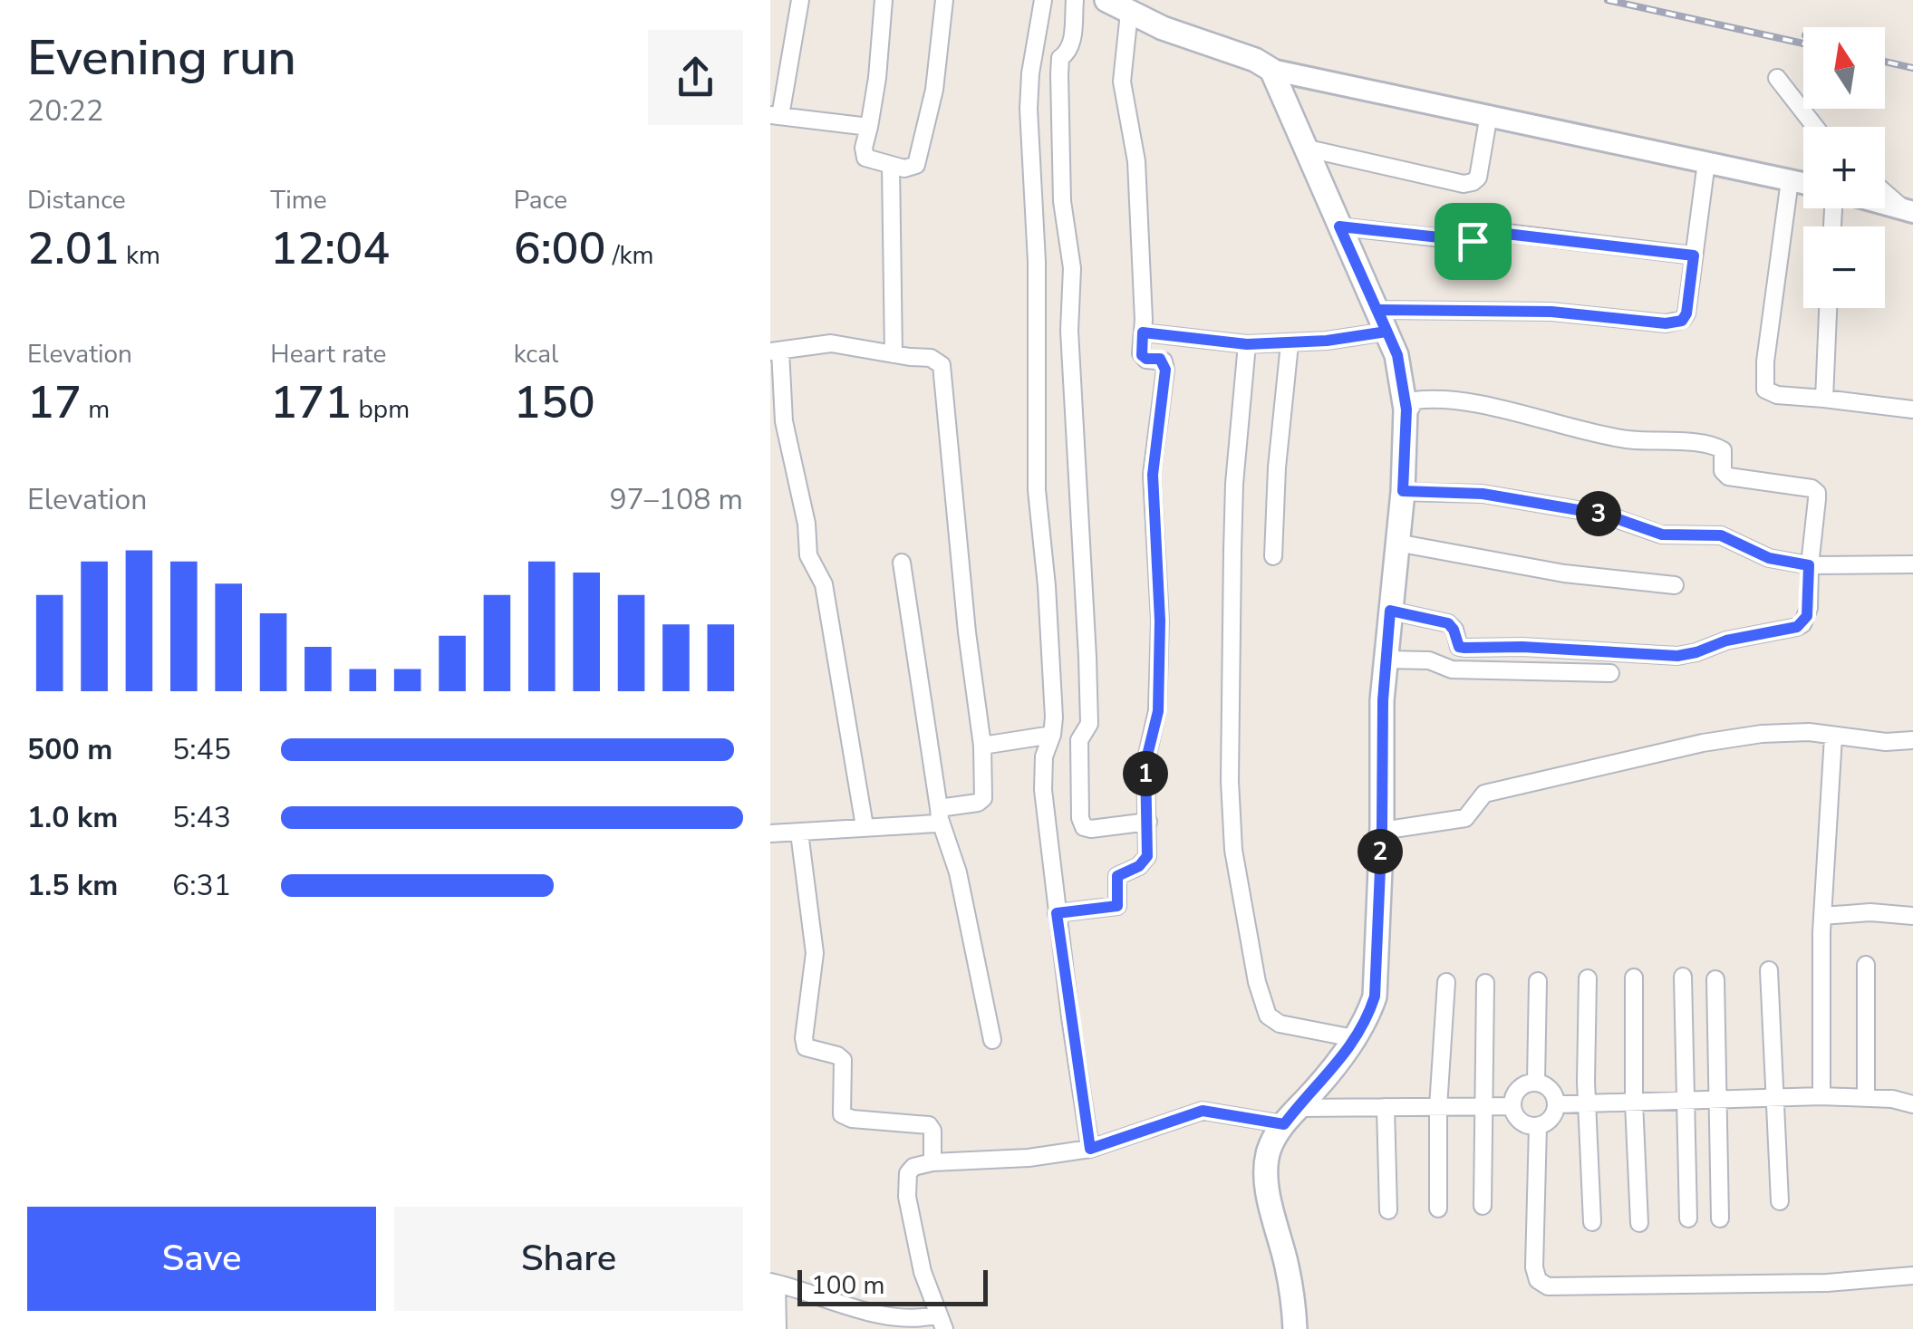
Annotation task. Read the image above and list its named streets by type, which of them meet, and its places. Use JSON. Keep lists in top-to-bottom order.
{
  "scale_bar": "100 m",
  "north": "top",
  "page": {
    "heading": ["Evening run", "20:22"],
    "map_buttons": ["+", "−"],
    "stats": [
      ["Distance", "2.01 km"],
      ["Time", "12:04"],
      ["Pace", "6:00 /km"],
      ["Elevation", "17 m"],
      ["Heart rate", "171 bpm"],
      ["kcal", "150"]
    ],
    "chart": ["Elevation", "97–108 m"],
    "pins": ["3", "1", "2"],
    "list": [
      {
        "name": "500 m",
        "note": "5:45"
      },
      {
        "name": "1.0 km",
        "note": "5:43"
      },
      {
        "name": "1.5 km",
        "note": "6:31"
      }
    ],
    "buttons": ["Save", "Share"],
    "scale": "100 m"
  }
}
